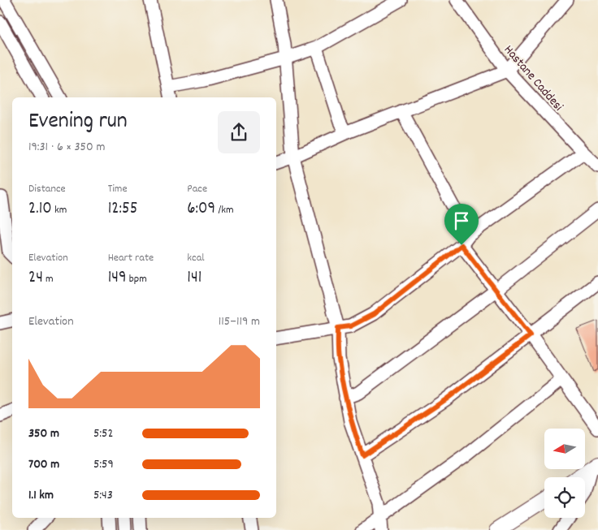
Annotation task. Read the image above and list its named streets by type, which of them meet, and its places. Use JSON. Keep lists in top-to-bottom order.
{
  "streets": {
    "street": ["Hastane Caddesi"]
  },
  "north": "left",
  "page": {
    "heading": ["Evening run", "19:31 · 6 × 350 m"],
    "stats": [
      ["Distance", "2.10 km"],
      ["Time", "12:55"],
      ["Pace", "6:09 /km"],
      ["Elevation", "24 m"],
      ["Heart rate", "149 bpm"],
      ["kcal", "141"]
    ],
    "chart": ["Elevation", "115–119 m"],
    "list": [
      {
        "name": "350 m",
        "note": "5:52"
      },
      {
        "name": "700 m",
        "note": "5:59"
      },
      {
        "name": "1.1 km",
        "note": "5:43"
      }
    ]
  }
}
